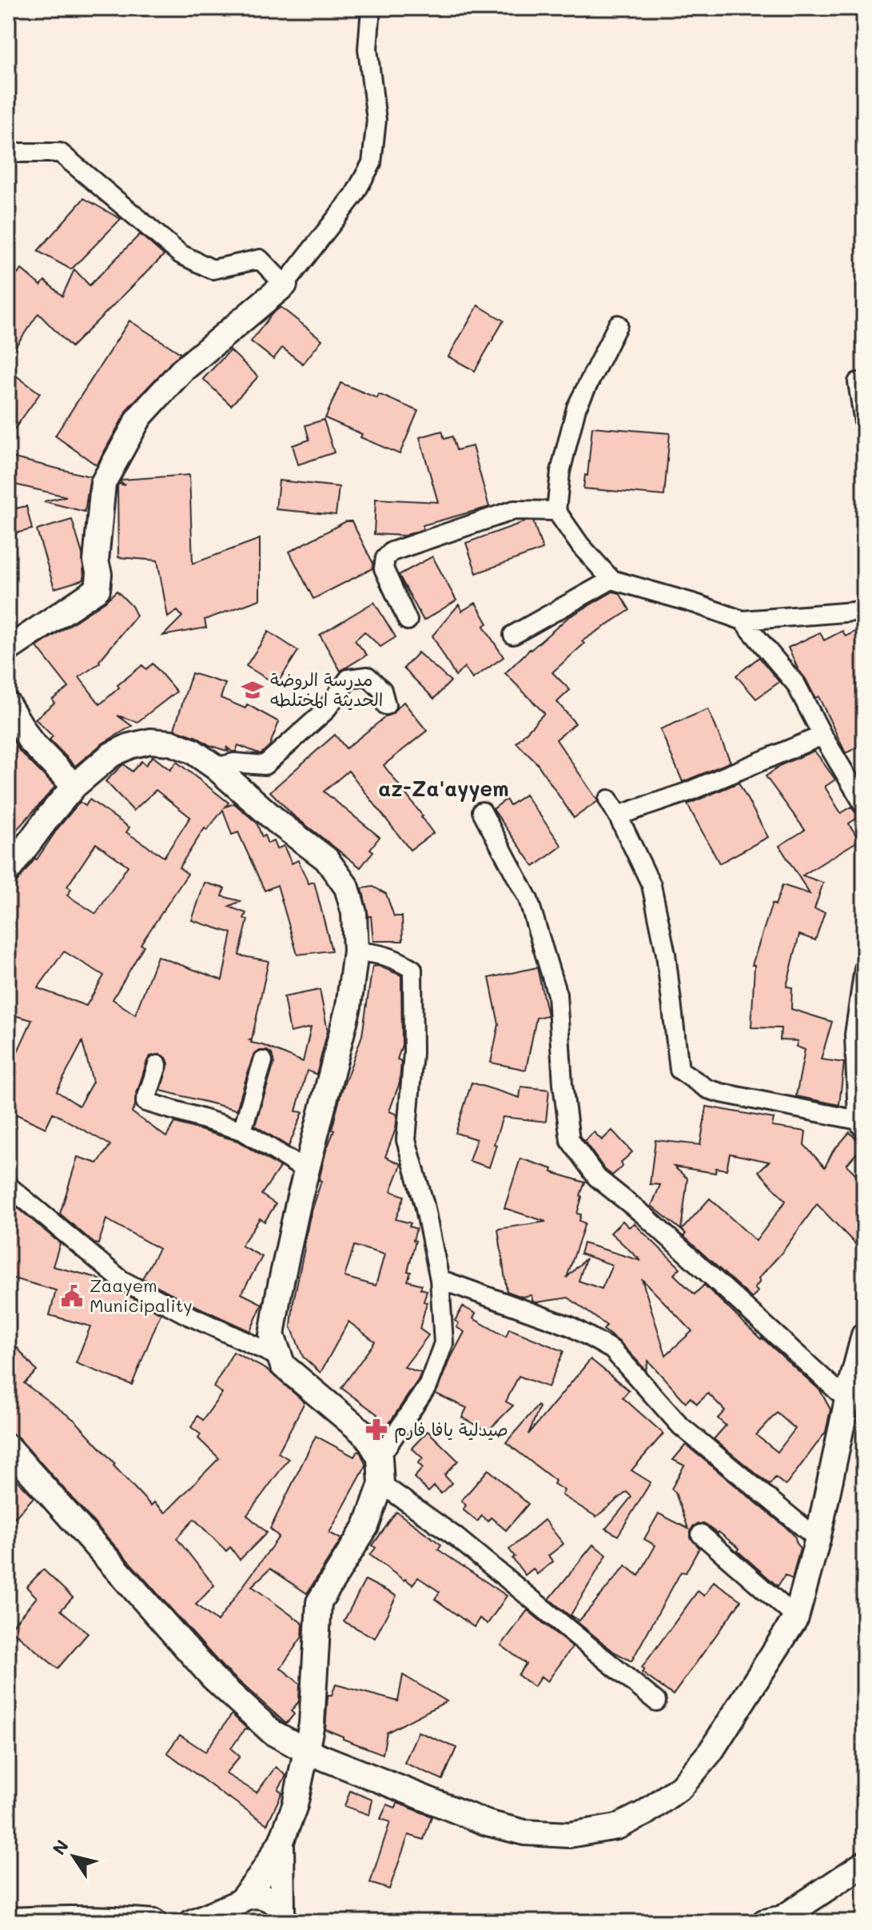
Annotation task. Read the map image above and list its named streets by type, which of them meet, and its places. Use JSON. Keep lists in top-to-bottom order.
{
  "districts": ["az-Za'ayyem"],
  "places": {
    "school or university": ["مدرسة الروضة الحديثة المختلطه"],
    "public building": ["Zaayem Municipality"],
    "pharmacy": ["صيدلية يافا فارم"]
  },
  "north": "top left"
}
